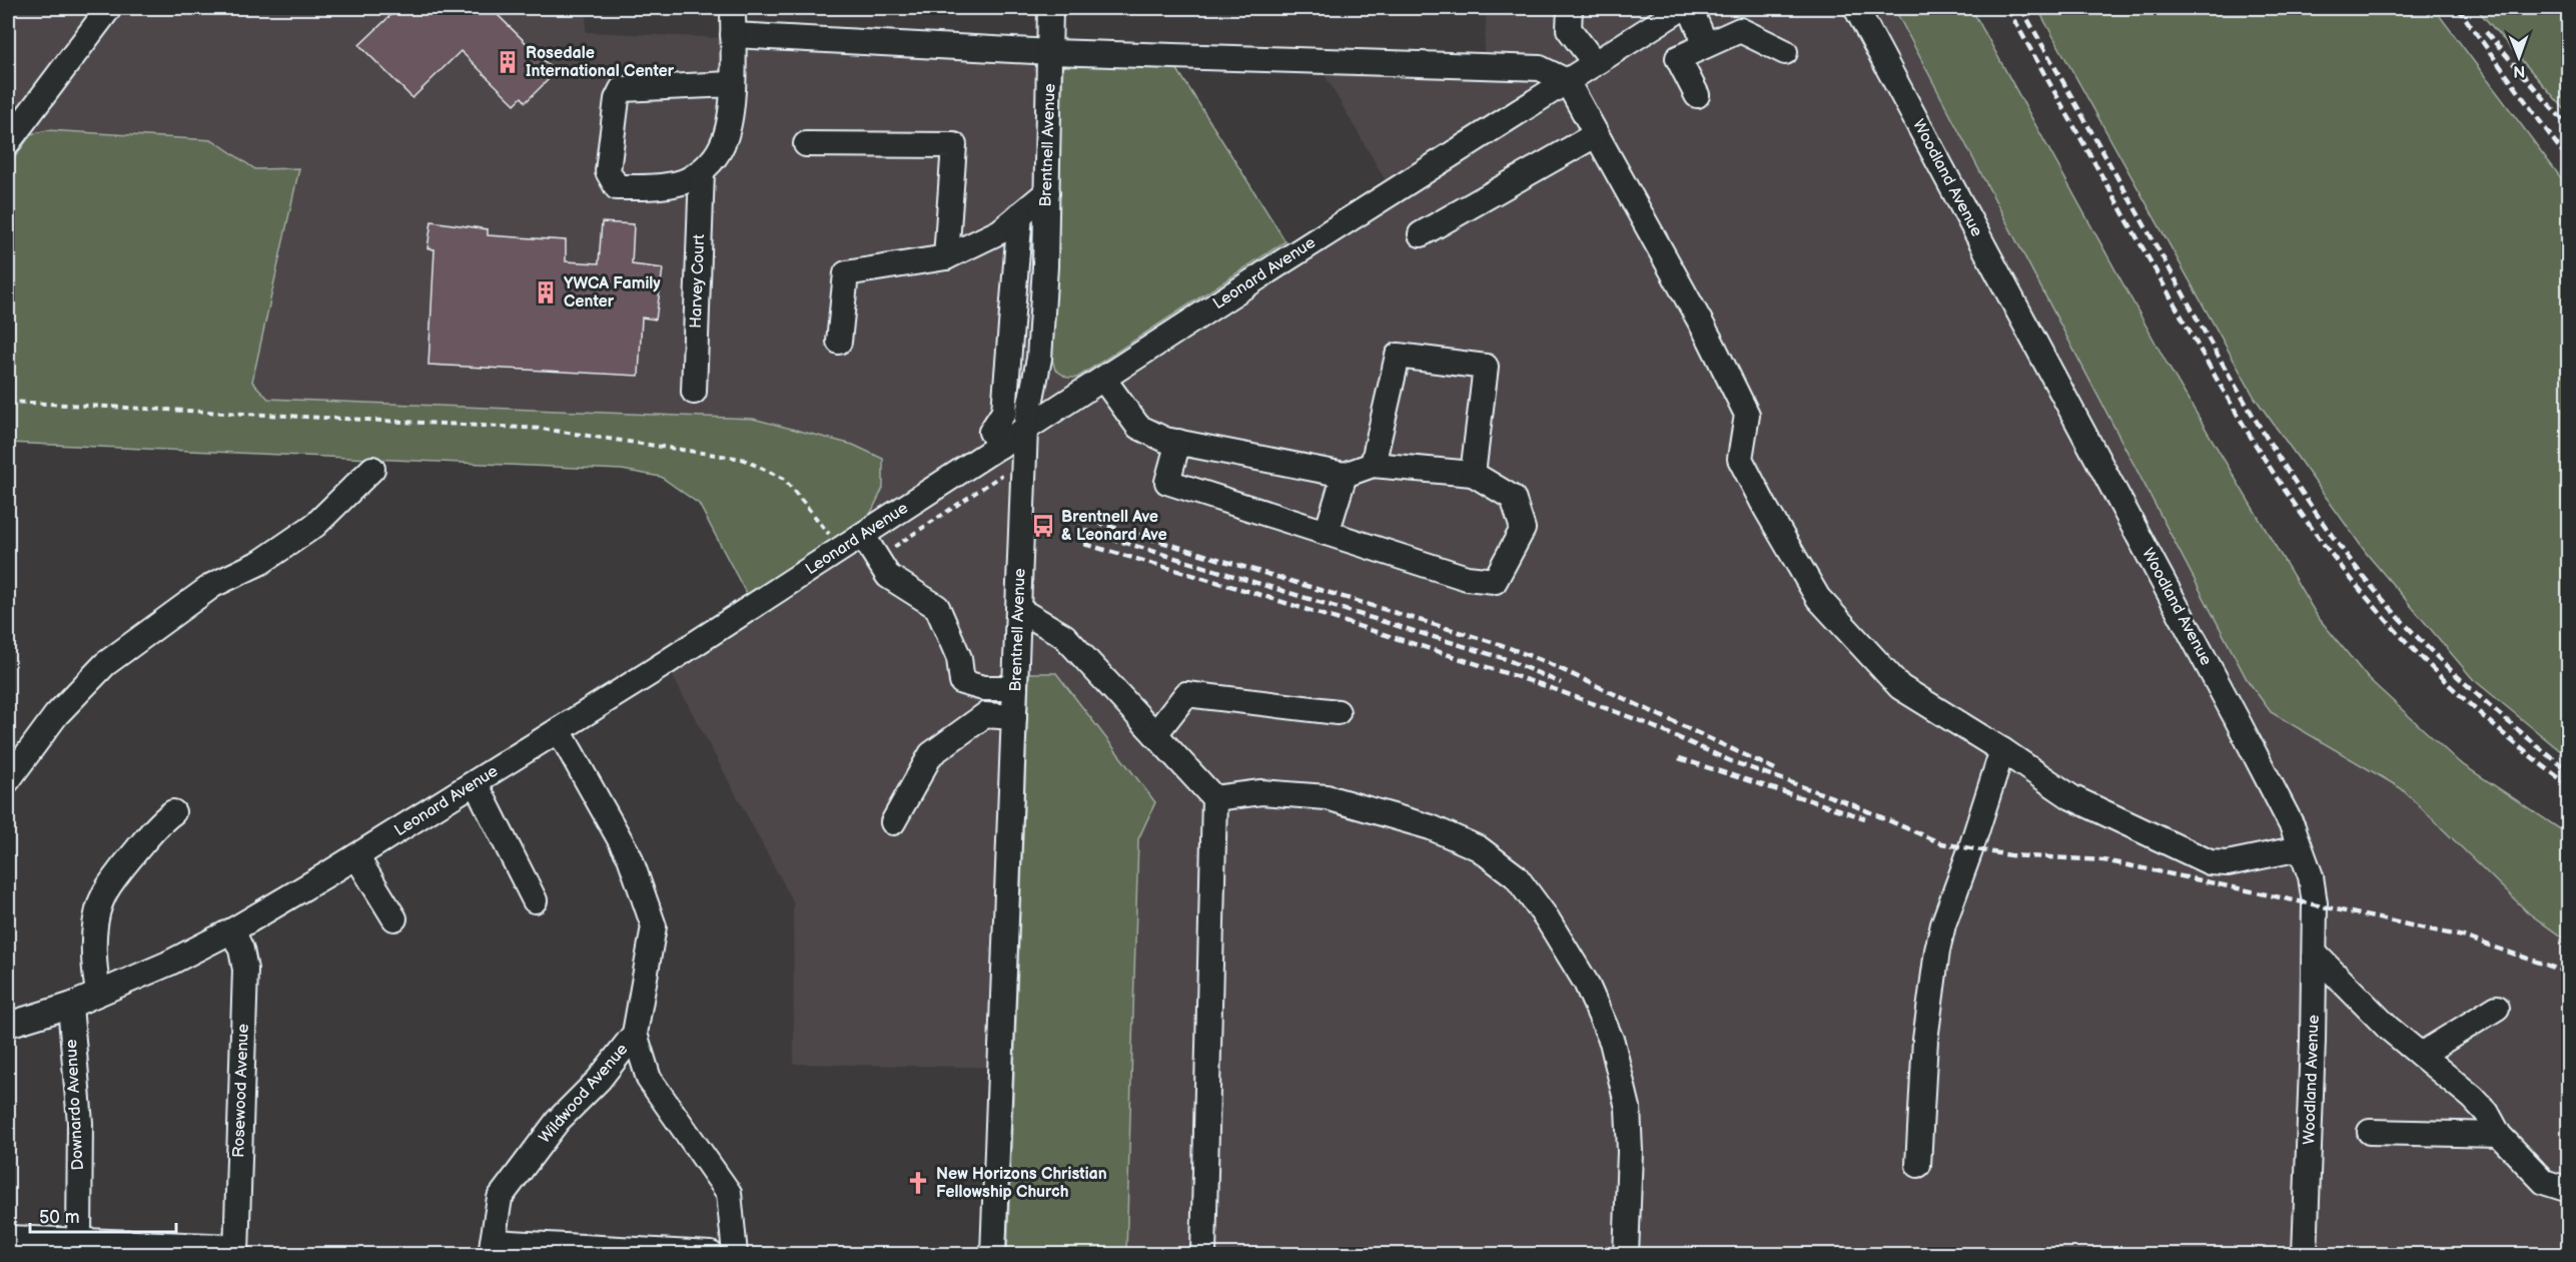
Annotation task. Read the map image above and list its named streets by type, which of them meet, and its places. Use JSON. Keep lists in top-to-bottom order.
{
  "streets": {
    "street": [
      "Brentnell Avenue",
      "Woodland Avenue",
      "Leonard Avenue",
      "Harvey Court",
      "Rosewood Avenue",
      "Wildwood Avenue",
      "Downardo Avenue"
    ]
  },
  "crossings": [
    ["Brentnell Avenue", "Leonard Avenue"],
    ["Leonard Avenue", "Rosewood Avenue"],
    ["Leonard Avenue", "Wildwood Avenue"],
    ["Leonard Avenue", "Downardo Avenue"]
  ],
  "places": {
    "building": ["Rosedale International Center", "YWCA Family Center"],
    "bus stop": ["Brentnell Ave & Leonard Ave"],
    "church": ["New Horizons Christian Fellowship Church"]
  },
  "scale_bar": "50 m",
  "north": "bottom"
}
